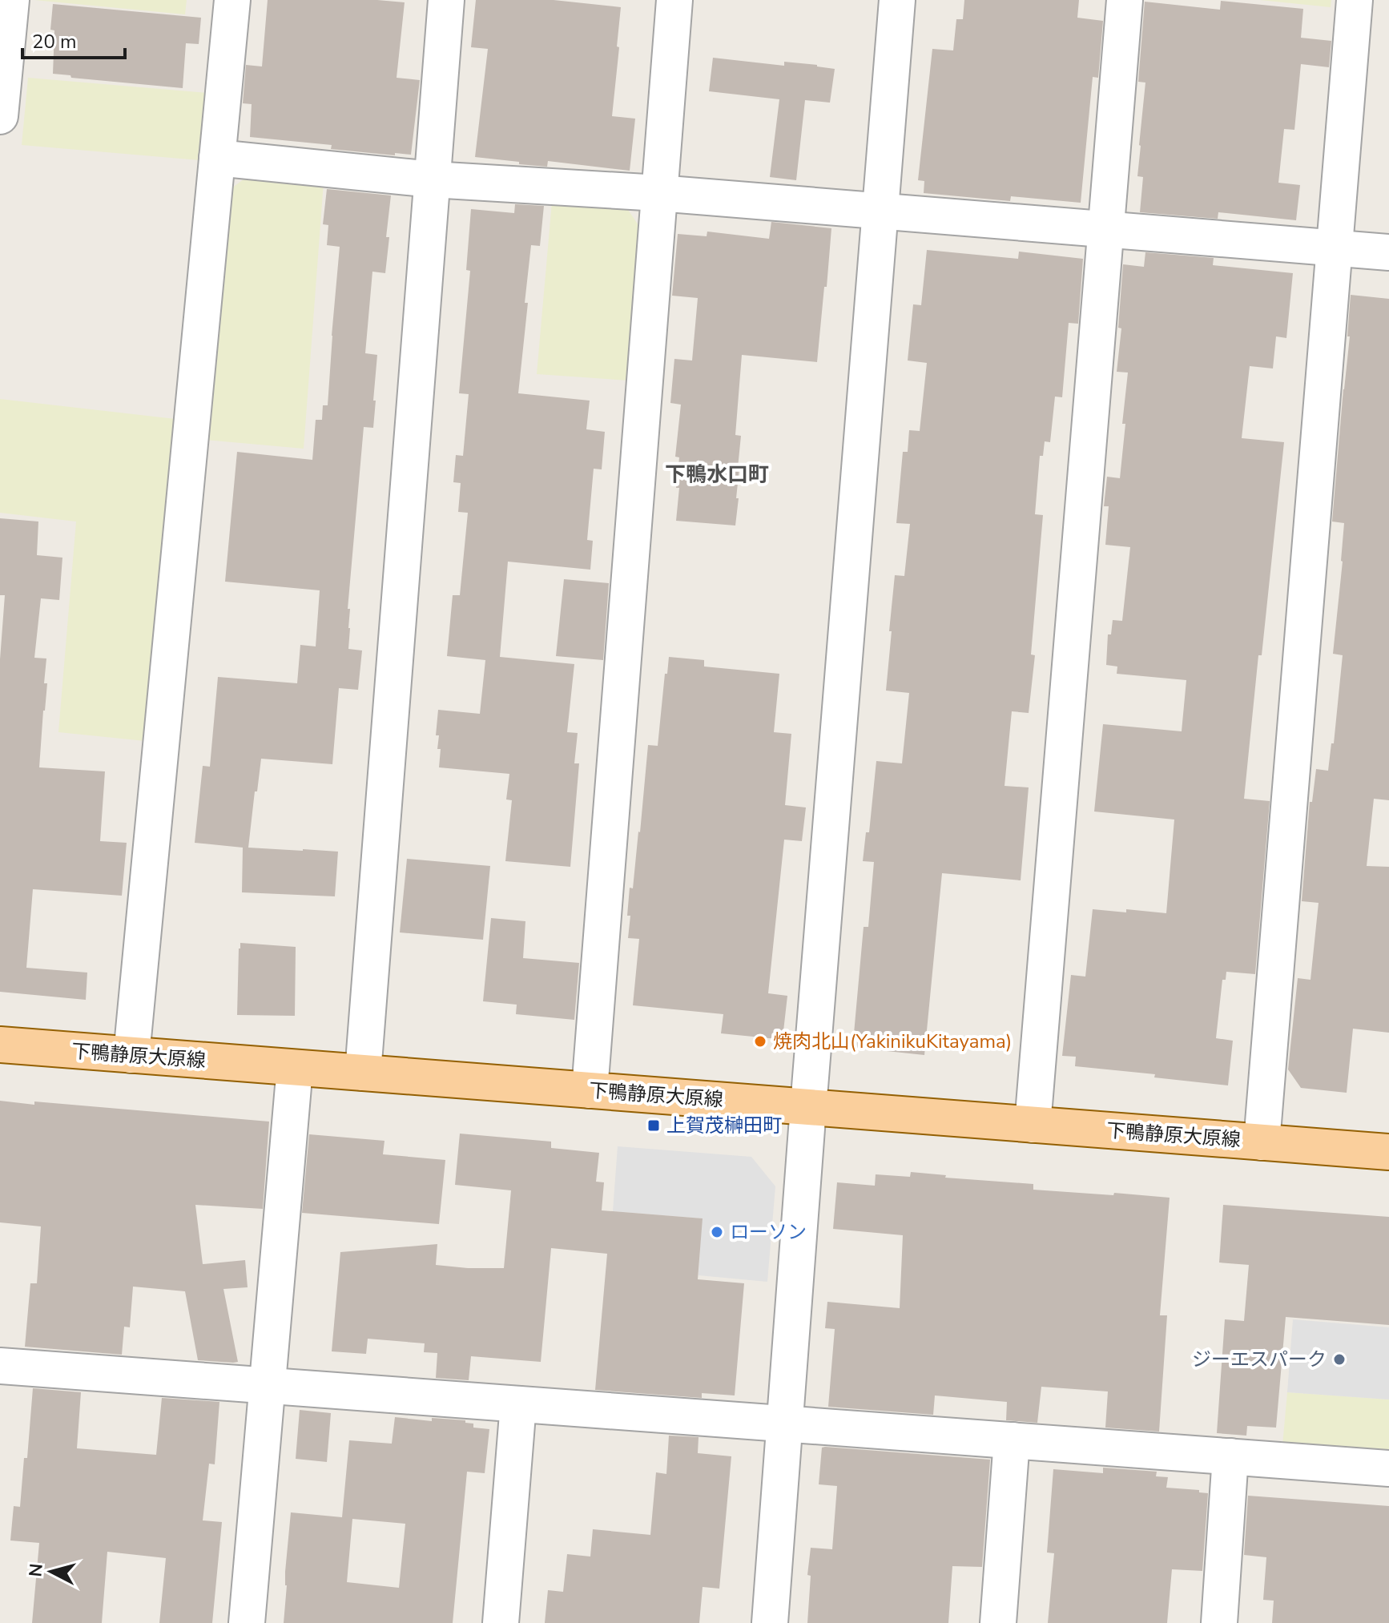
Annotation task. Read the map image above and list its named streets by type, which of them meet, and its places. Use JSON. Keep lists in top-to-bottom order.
{
  "streets": {
    "main road": ["下鴨静原大原線"]
  },
  "districts": ["下鴨水口町"],
  "places": {
    "other": ["焼肉北山(YakinikuKitayama)", "ローソン", "ジーエスパーク"],
    "transit": ["上賀茂榊田町"]
  },
  "scale_bar": "20 m",
  "north": "left"
}
